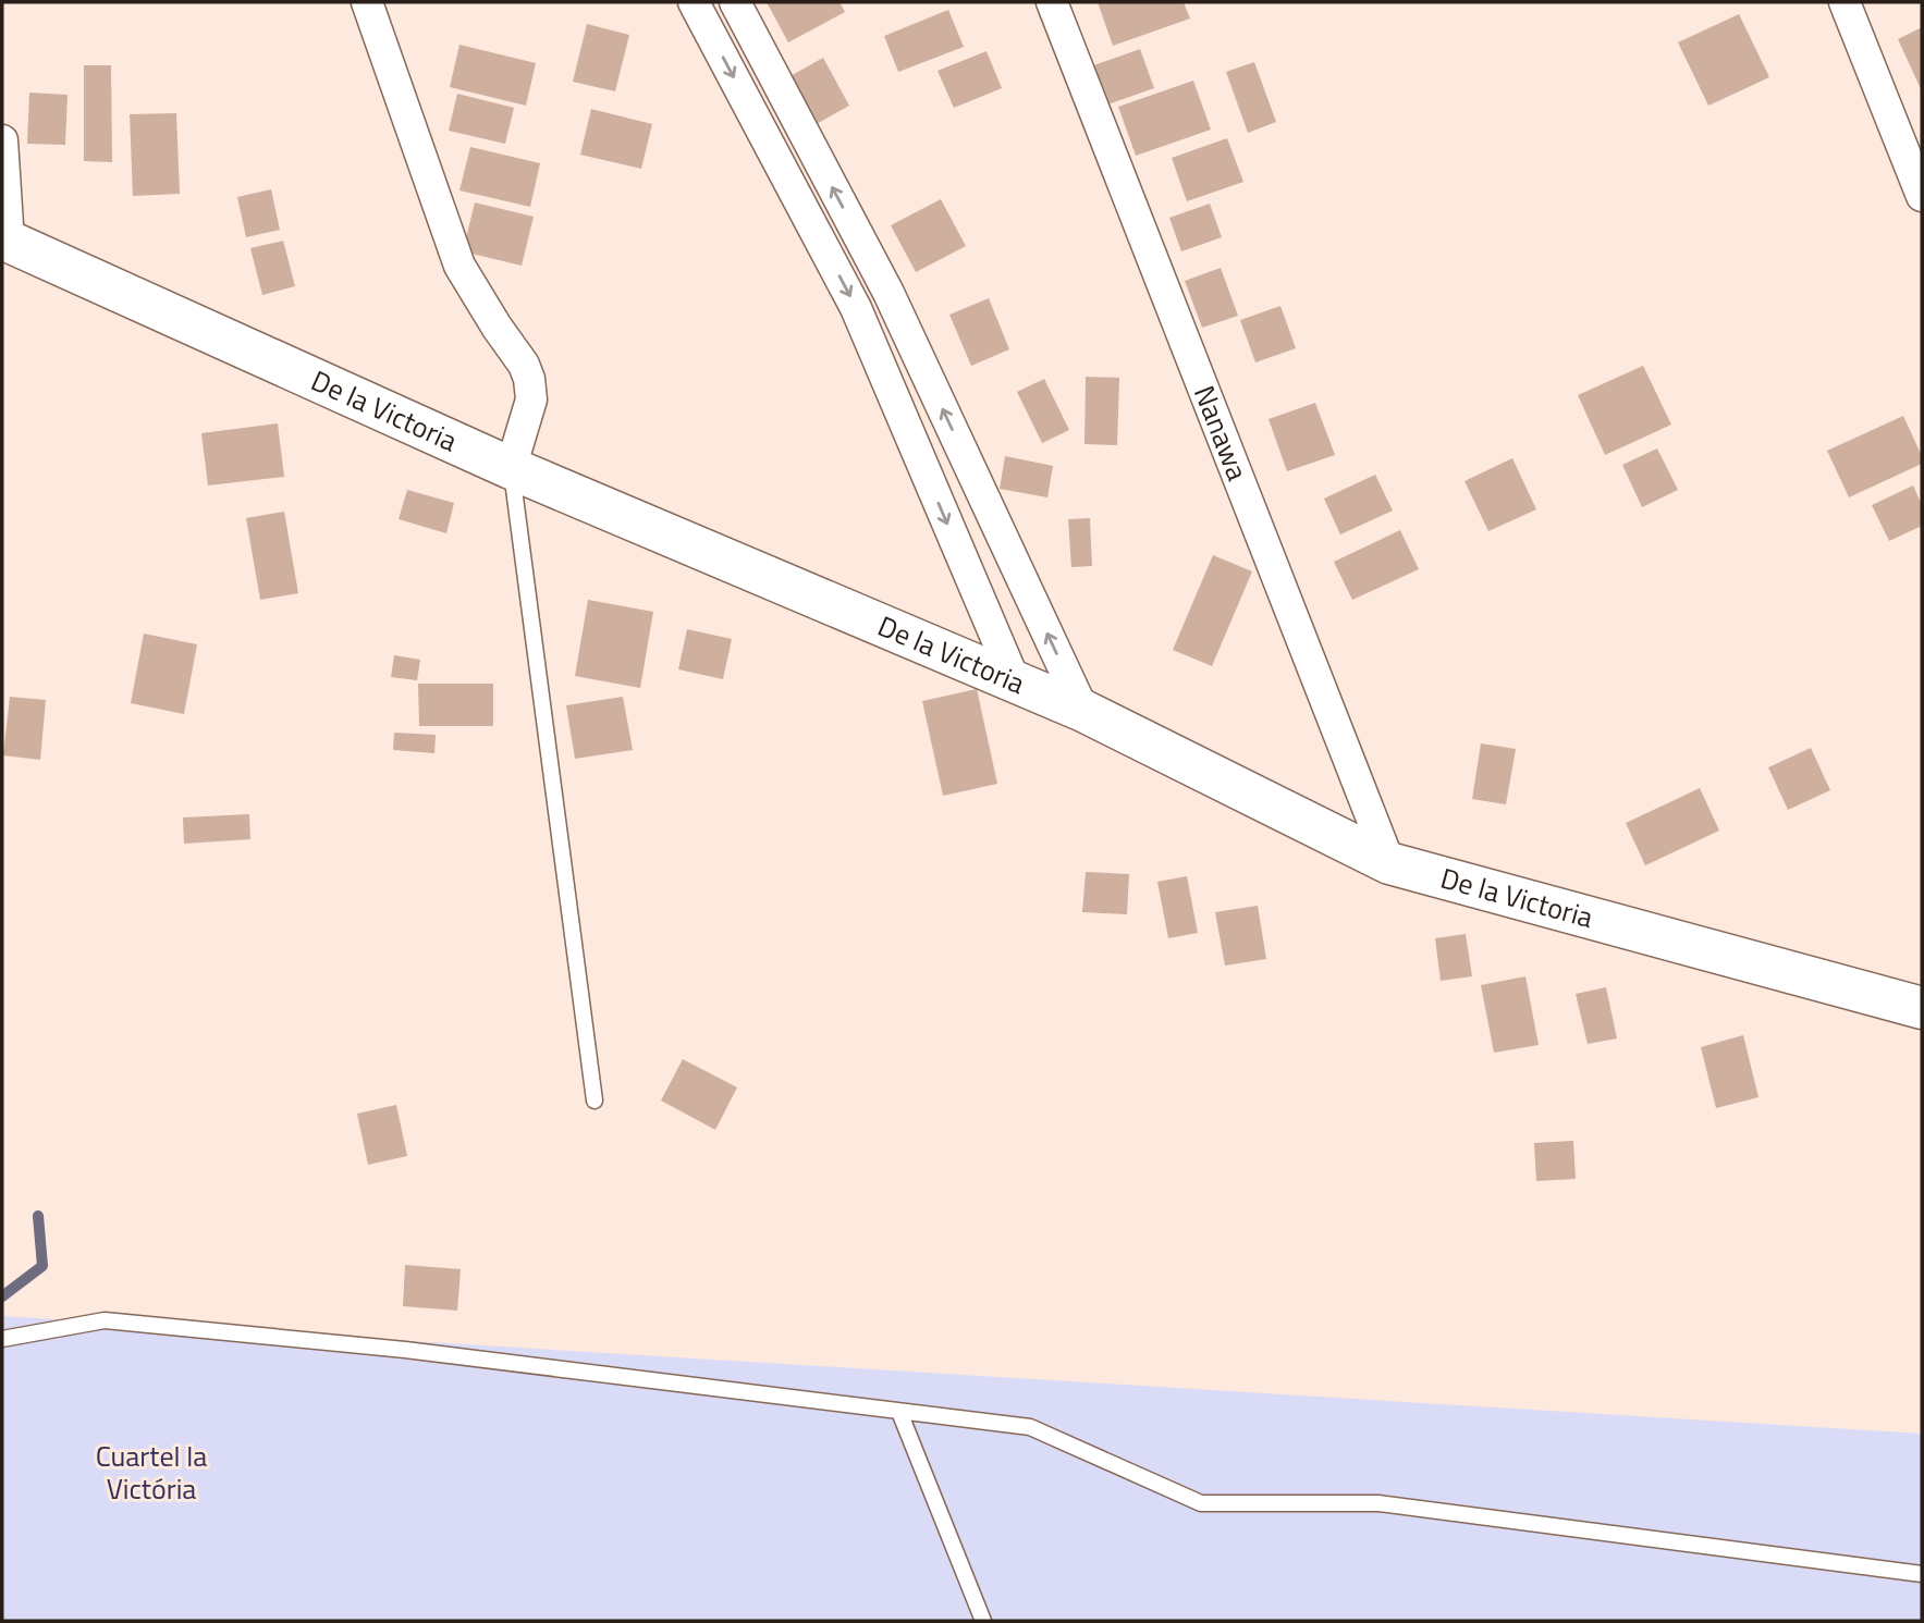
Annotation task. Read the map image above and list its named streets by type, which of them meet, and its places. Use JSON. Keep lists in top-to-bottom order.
{
  "streets": {
    "main road": ["De la Victoria"],
    "street": ["Nanawa"]
  },
  "crossings": [
    ["De la Victoria", "Nanawa"]
  ],
  "parks": ["Cuartel la Victória"]
}
